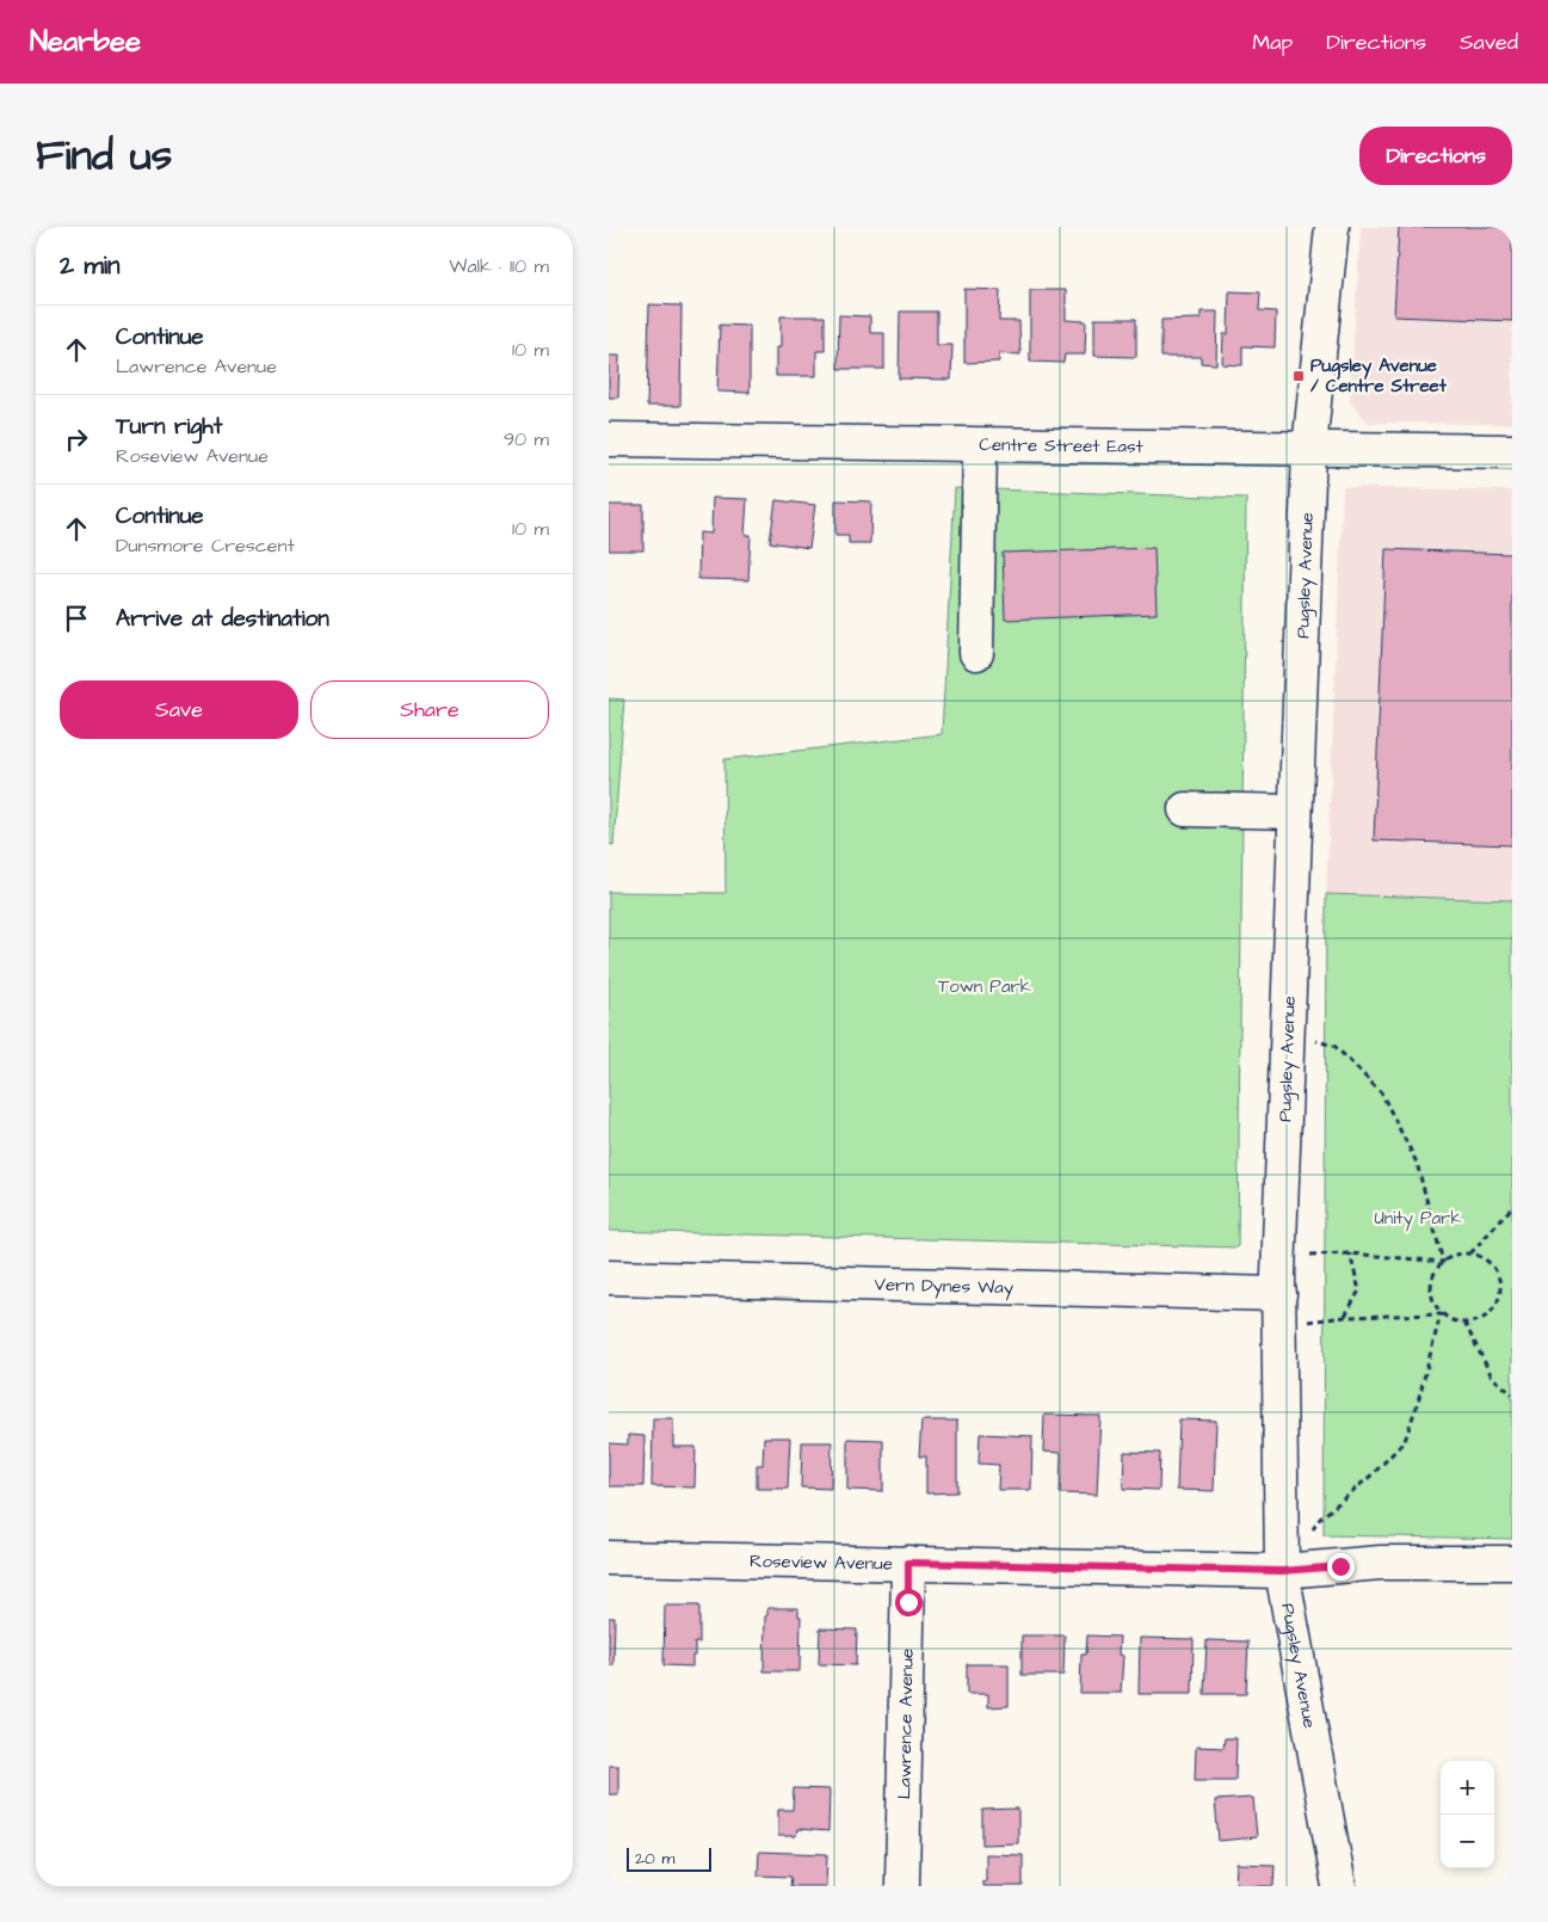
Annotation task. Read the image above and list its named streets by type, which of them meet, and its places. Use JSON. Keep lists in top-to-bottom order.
{
  "streets": {
    "street": [
      "Centre Street East",
      "Pugsley Avenue",
      "Vern Dynes Way",
      "Roseview Avenue",
      "Lawrence Avenue"
    ]
  },
  "crossings": [
    ["Centre Street East", "Pugsley Avenue"],
    ["Pugsley Avenue", "Vern Dynes Way"],
    ["Pugsley Avenue", "Roseview Avenue"],
    ["Roseview Avenue", "Lawrence Avenue"]
  ],
  "parks": ["Town Park", "Unity Park"],
  "places": {
    "transit": ["Pugsley Avenue / Centre Street"]
  },
  "scale_bar": "20 m",
  "page": {
    "header": "Nearbee",
    "nav": ["Map", "Directions", "Saved"],
    "title": "Find us",
    "buttons": [
      "Directions",
      ["Save", "Share"]
    ],
    "heading": ["2 min", "Walk · 110 m"],
    "list": [
      ["Continue", "Lawrence Avenue", "10 m"],
      ["Turn right", "Roseview Avenue", "90 m"],
      ["Continue", "Dunsmore Crescent", "10 m"],
      "Arrive at destination"
    ],
    "map_buttons": ["+", "−"],
    "scale": "20 m"
  }
}
